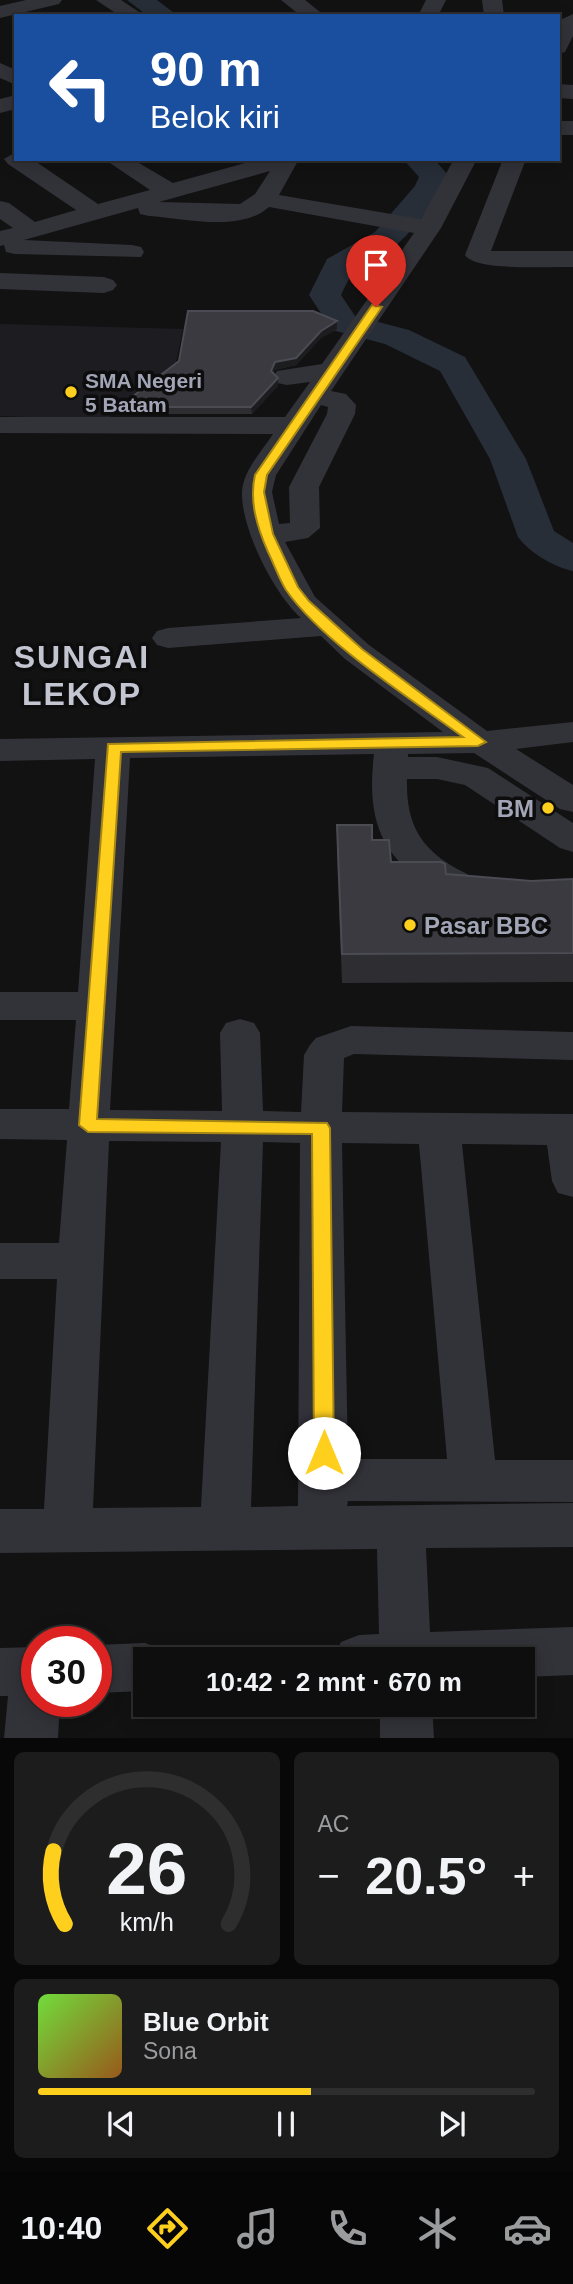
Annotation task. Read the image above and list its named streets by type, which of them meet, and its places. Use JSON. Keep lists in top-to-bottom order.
{
  "districts": ["SUNGAI LEKOP"],
  "places": ["SMA Negeri 5 Batam", "BM", "Pasar BBC"],
  "page": {
    "turn": ["90 m", "Belok kiri"],
    "limit": "30",
    "trip": "10:42 · 2 mnt · 670 m",
    "tile": "AC",
    "heat": ["−", "20.5°", "+"],
    "song": ["Blue Orbit", "Sona"],
    "tabs": "10:40",
    "gauge": ["26", "km/h"]
  }
}
